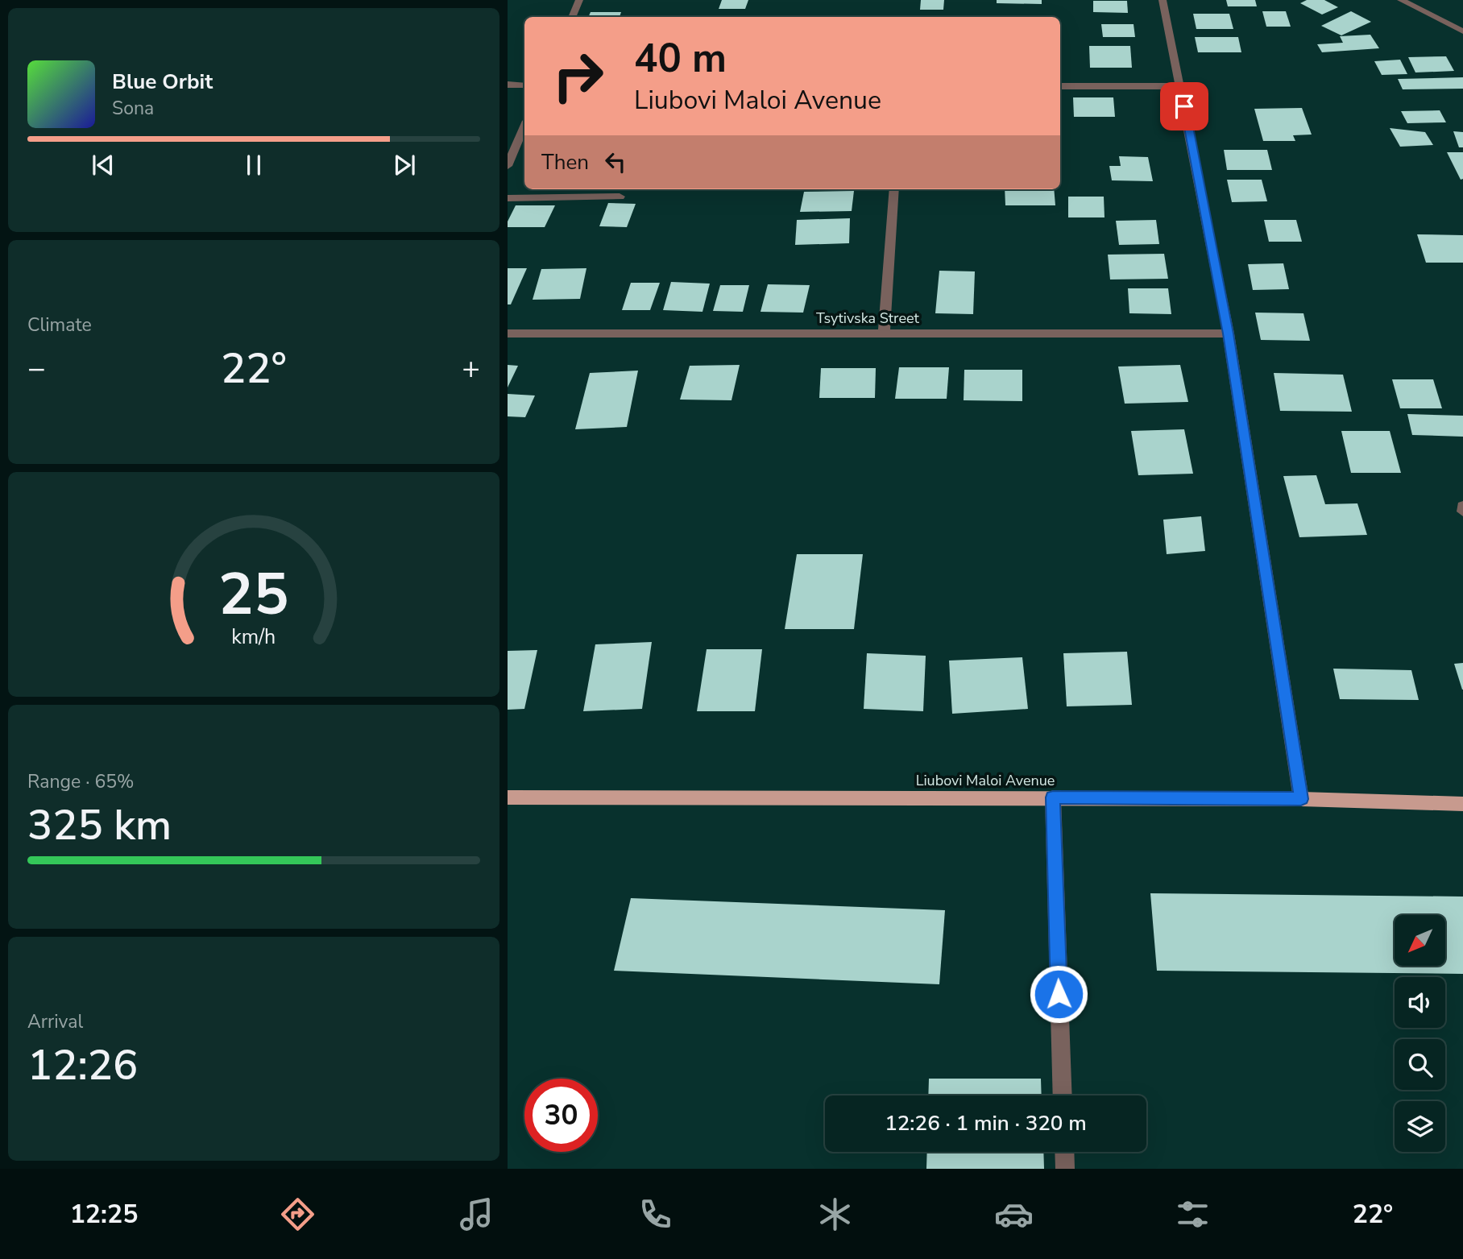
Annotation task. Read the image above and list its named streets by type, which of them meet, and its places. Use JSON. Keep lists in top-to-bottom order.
{
  "streets": {
    "main road": ["Liubovi Maloi Avenue"],
    "street": ["Tsytivska Street"]
  },
  "north": "bottom left",
  "page": {
    "turn": ["40 m", "Liubovi Maloi Avenue"],
    "song": ["Blue Orbit", "Sona"],
    "then": "Then",
    "tile": [
      "Climate",
      ["Range · 65%", "325 km"],
      ["Arrival", "12:26"]
    ],
    "heat": ["−", "22°", "+"],
    "limit": "30",
    "trip": "12:26 · 1 min · 320 m",
    "tabs": ["12:25", "22°"],
    "gauge": ["25", "km/h"]
  }
}
